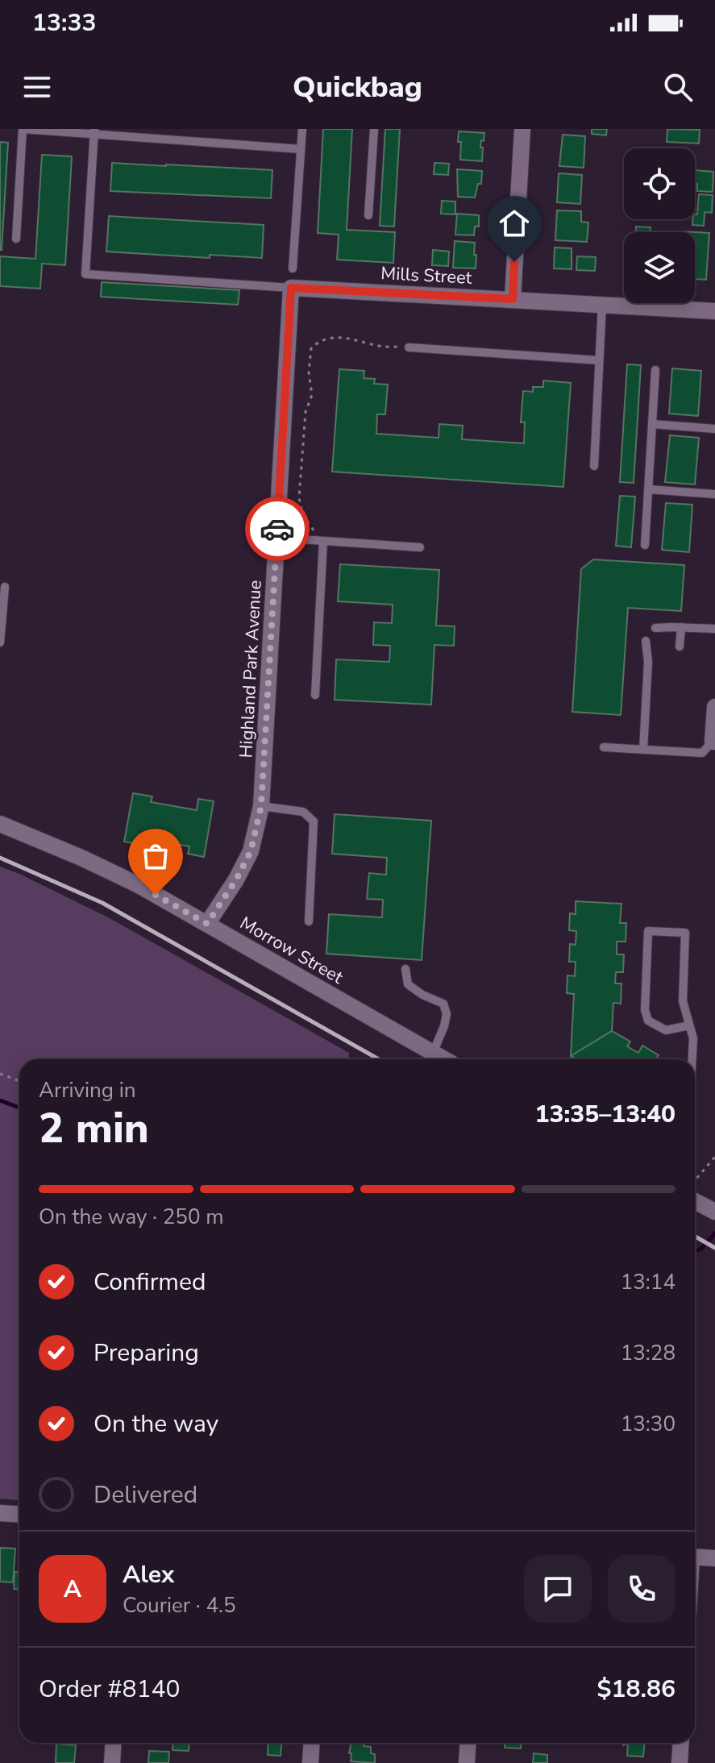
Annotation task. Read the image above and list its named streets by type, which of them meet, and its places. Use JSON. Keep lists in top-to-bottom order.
{
  "streets": {
    "street": ["Mills Street", "Highland Park Avenue", "Morrow Street"]
  },
  "crossings": [
    ["Mills Street", "Highland Park Avenue"],
    ["Highland Park Avenue", "Morrow Street"]
  ],
  "page": {
    "status": "13:33",
    "header": "Quickbag",
    "heading": ["2 min", "Arriving in", "13:35–13:40"],
    "panel": [
      "Alex",
      "Courier · 4.5",
      "Order #8140",
      "$18.86"
    ],
    "bar": "On the way · 250 m",
    "list": [
      ["Confirmed", "13:14"],
      ["Preparing", "13:28"],
      ["On the way", "13:30"],
      "Delivered"
    ],
    "round": "A"
  }
}
